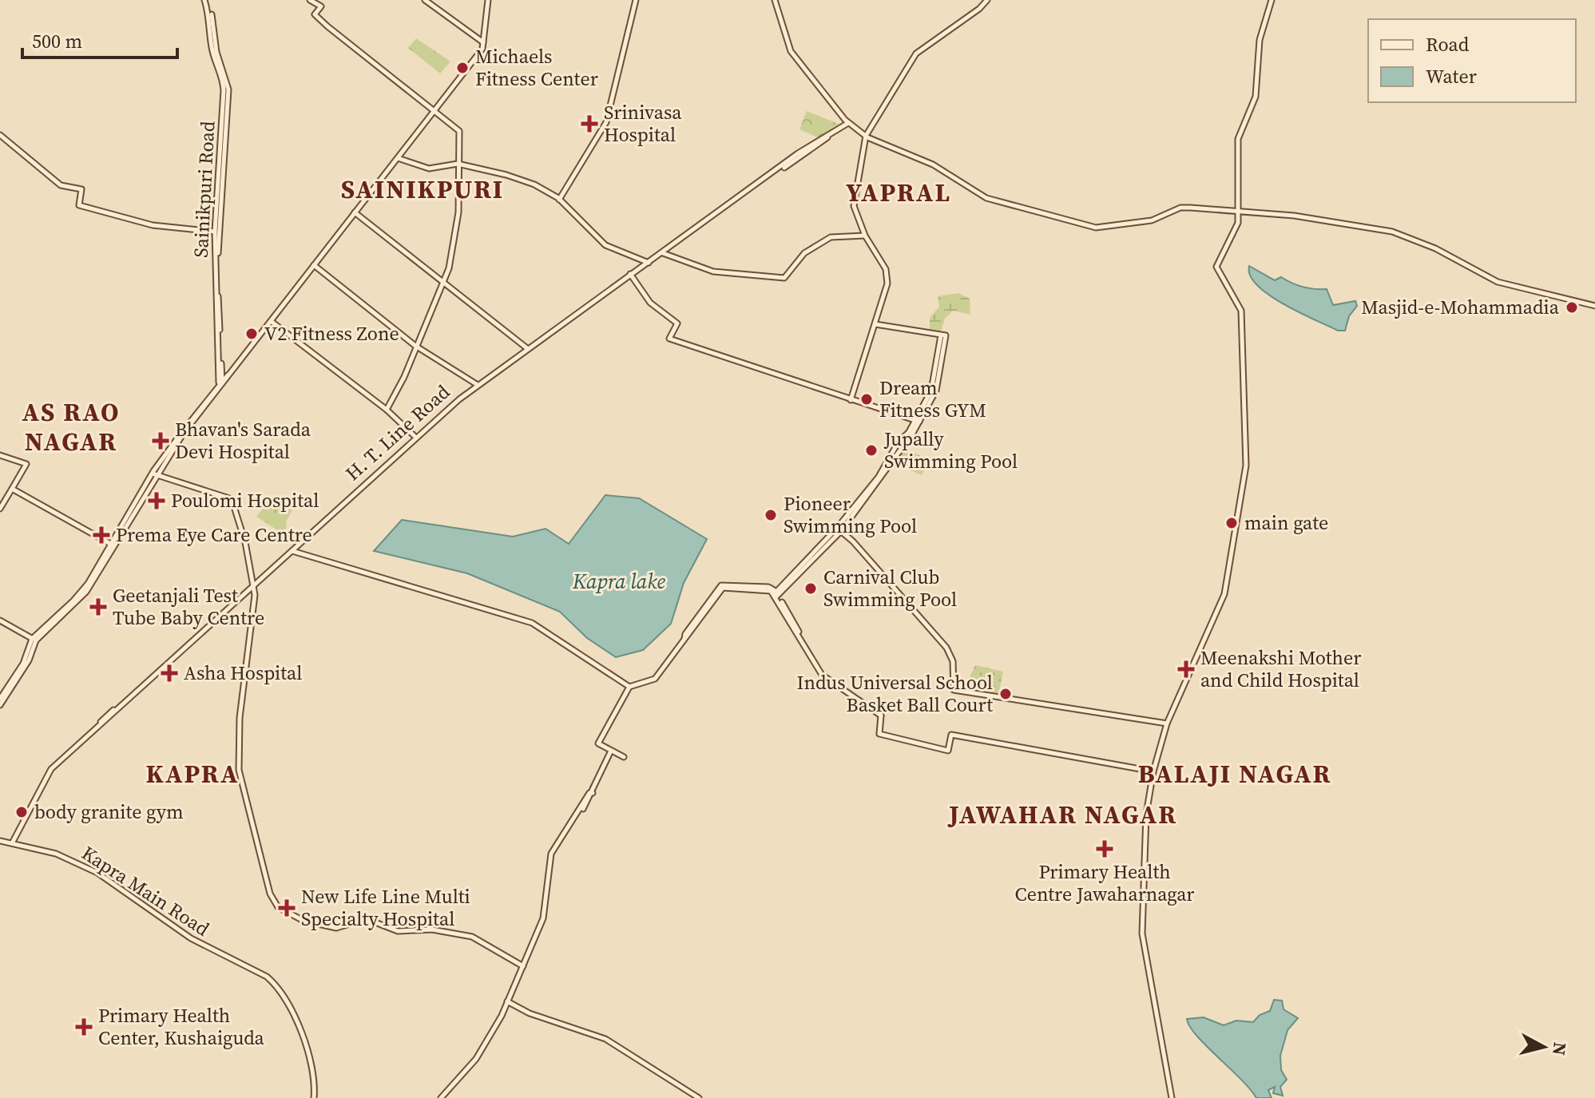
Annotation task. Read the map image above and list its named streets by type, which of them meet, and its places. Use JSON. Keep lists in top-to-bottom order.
{
  "streets": {
    "street": ["Sainikpuri Road", "H. T. Line Road", "Kapra Main Road"]
  },
  "crossings": [
    ["H. T. Line Road", "Kapra Main Road"]
  ],
  "districts": [
    "SAINIKPURI",
    "YAPRAL",
    "AS RAO NAGAR",
    "KAPRA",
    "BALAJI NAGAR",
    "JAWAHAR NAGAR"
  ],
  "water": ["Kapra lake"],
  "places": {
    "other": [
      "Michaels Fitness Center",
      "Masjid-e-Mohammadia",
      "V2 Fitness Zone",
      "Dream Fitness GYM",
      "Jupally Swimming Pool",
      "Pioneer Swimming Pool",
      "main gate",
      "Carnival Club Swimming Pool",
      "Indus Universal School Basket Ball Court",
      "body granite gym"
    ],
    "health": [
      "Srinivasa Hospital",
      "Bhavan's Sarada Devi Hospital",
      "Poulomi Hospital",
      "Prema Eye Care Centre",
      "Geetanjali Test Tube Baby Centre",
      "Meenakshi Mother and Child Hospital",
      "Asha Hospital",
      "Primary Health Centre Jawaharnagar",
      "New Life Line Multi Specialty Hospital",
      "Primary Health Center, Kushaiguda"
    ]
  },
  "legend": ["Road", "Water"],
  "scale_bar": "500 m",
  "north": "right"
}
